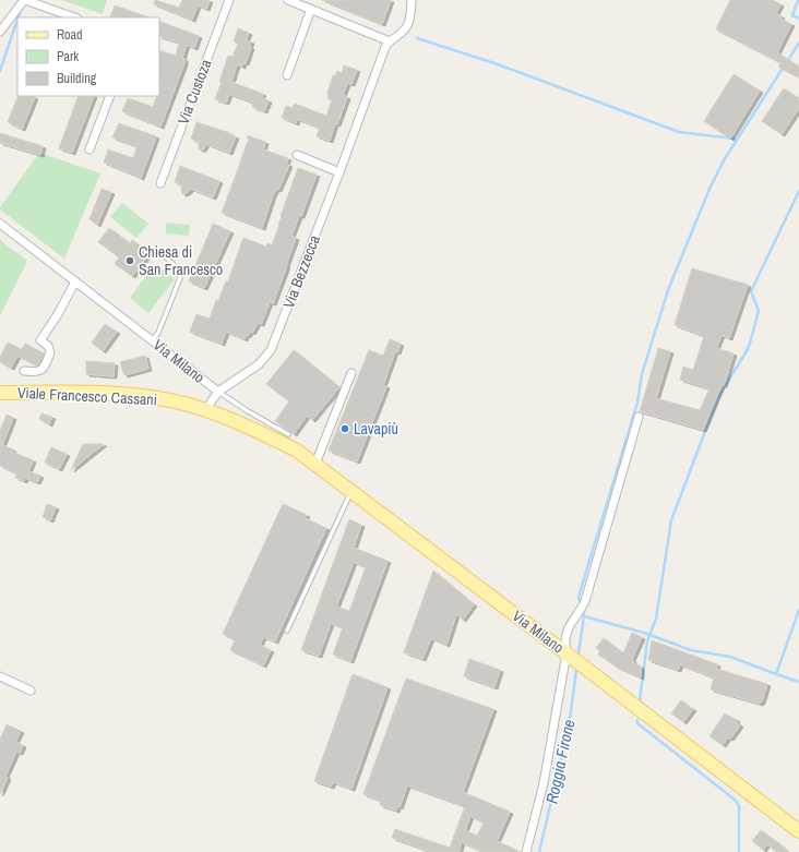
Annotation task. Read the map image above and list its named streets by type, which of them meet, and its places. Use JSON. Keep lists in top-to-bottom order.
{
  "streets": {
    "main road": ["Via Milano", "Viale Francesco Cassani"],
    "street": ["Via Custoza", "Via Bezzecca"]
  },
  "crossings": [
    ["Via Bezzecca", "Via Milano"],
    ["Via Milano", "Viale Francesco Cassani"]
  ],
  "water": ["Roggia Firone"],
  "places": ["Chiesa di San Francesco", "Lavapiù"],
  "legend": ["Road", "Park", "Building"]
}
